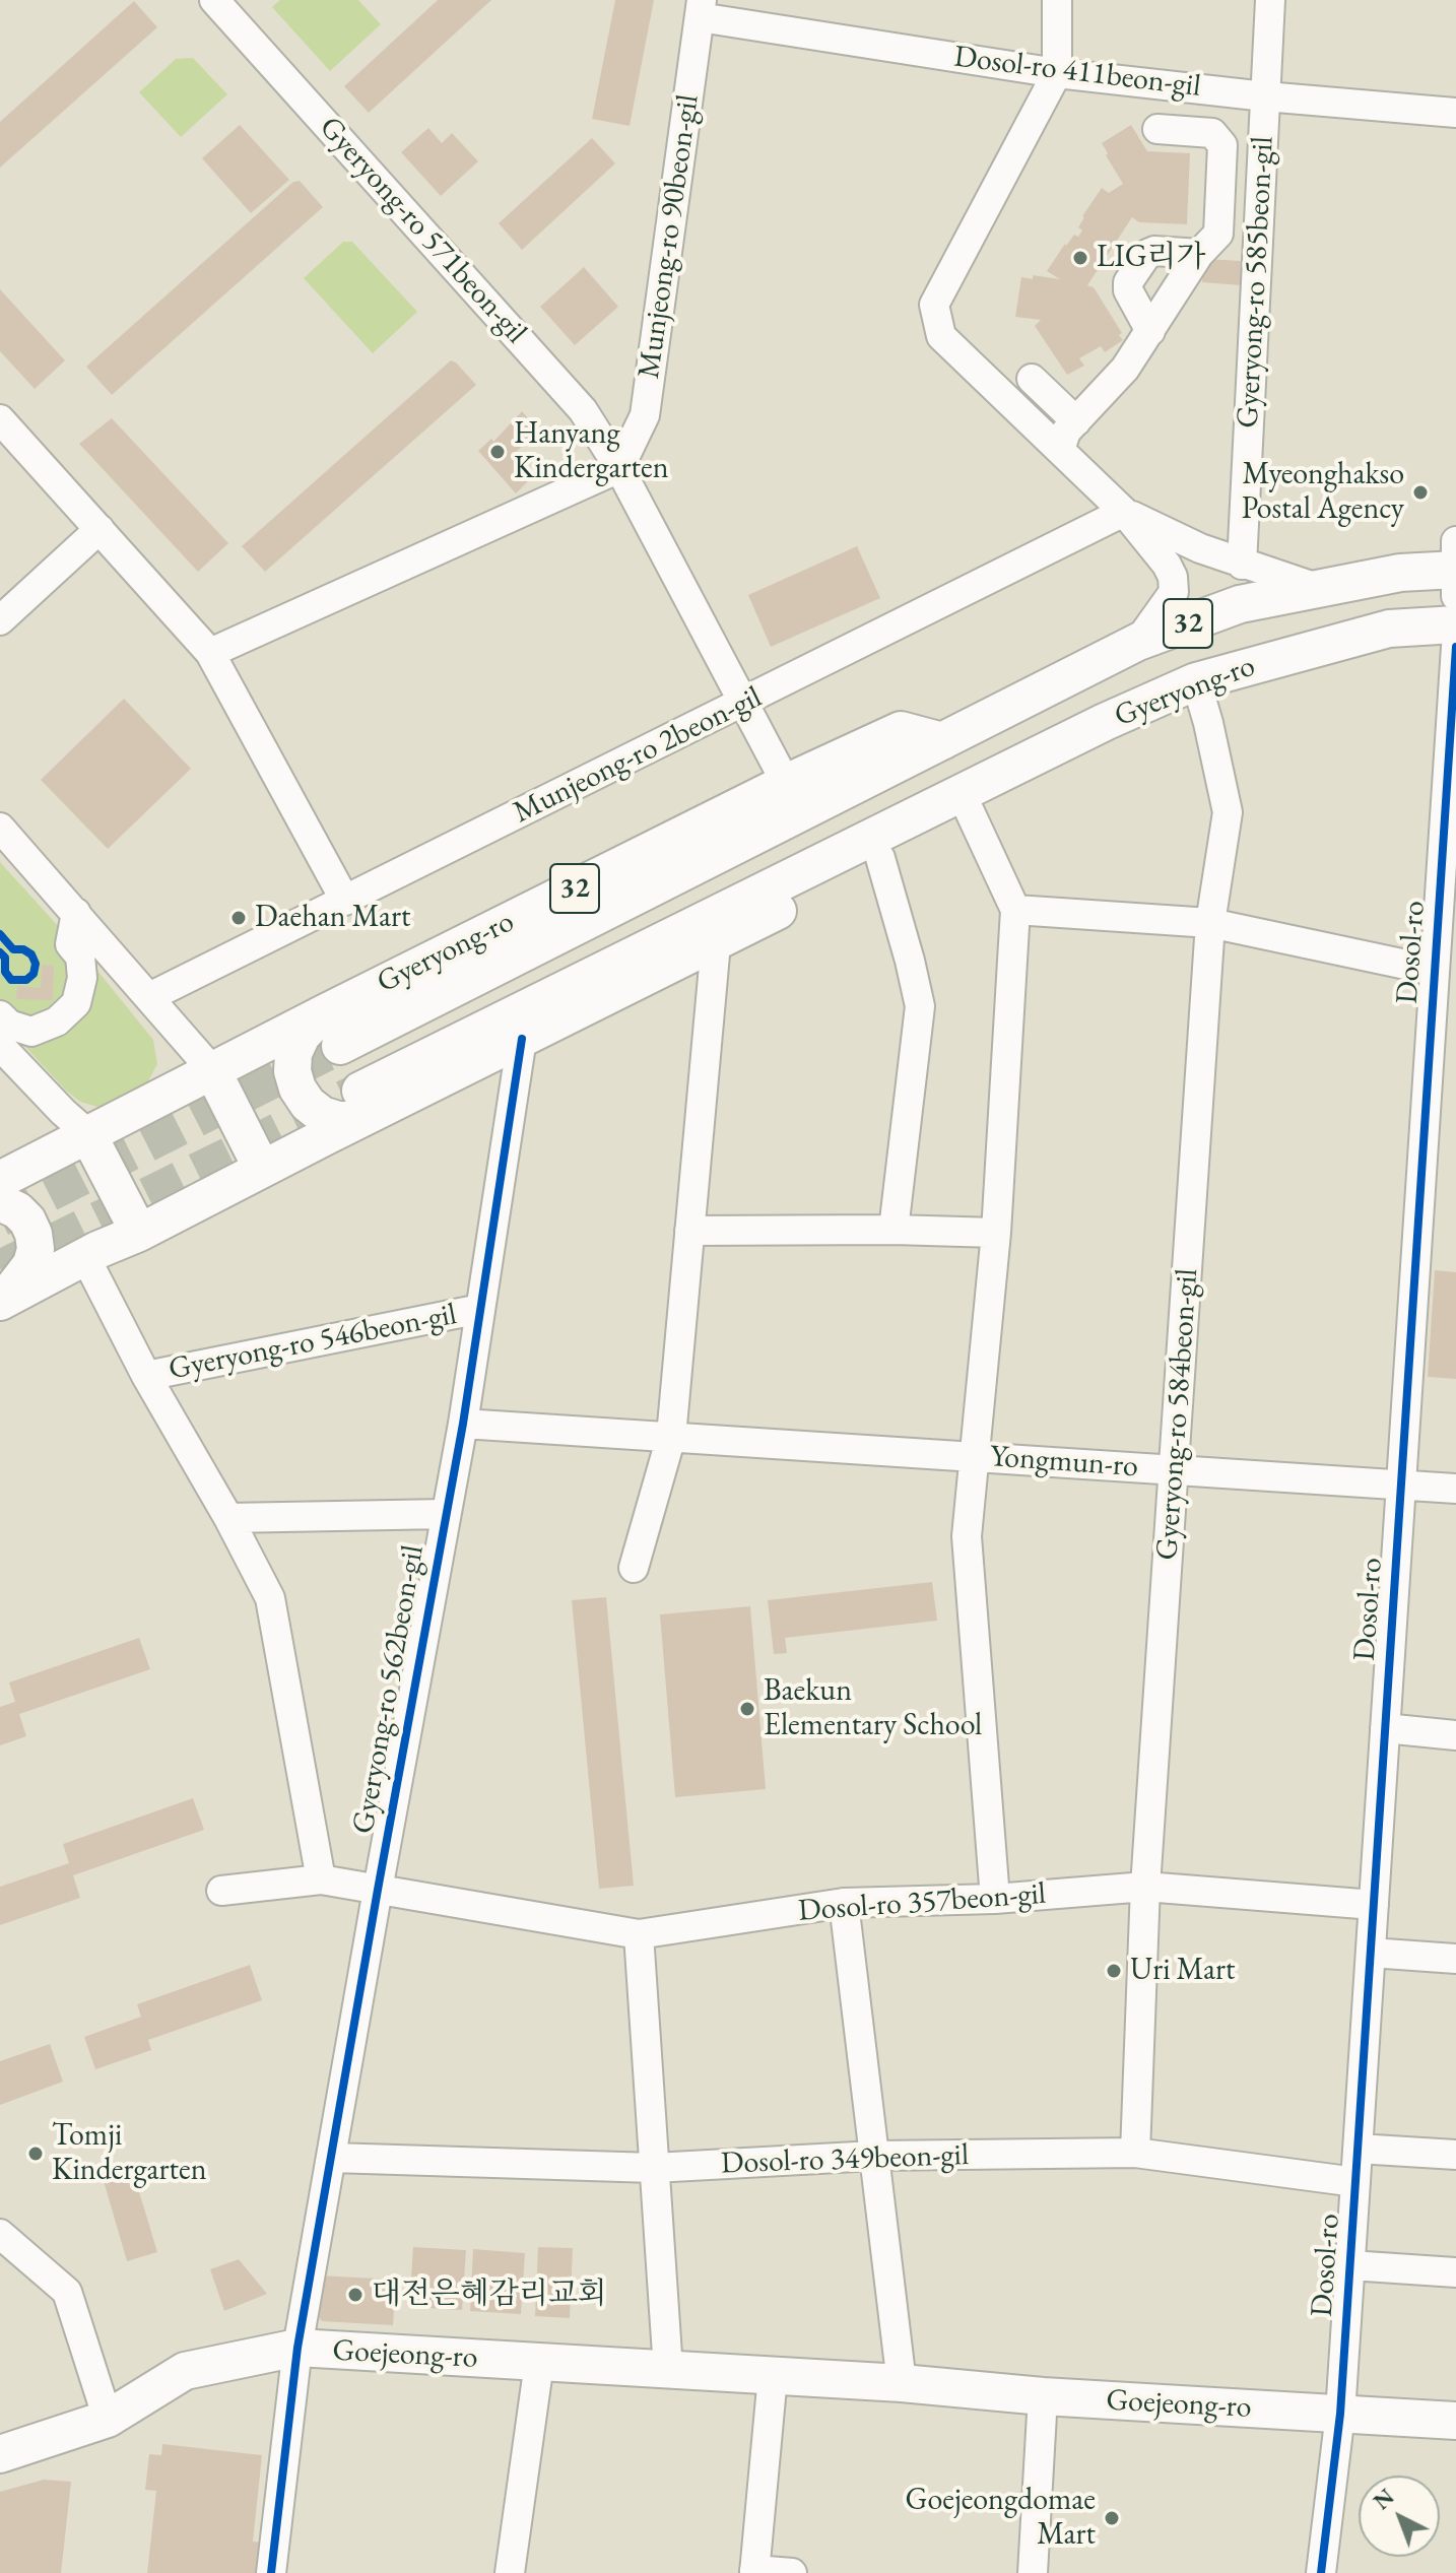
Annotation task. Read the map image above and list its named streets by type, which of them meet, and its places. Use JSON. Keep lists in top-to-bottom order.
{
  "streets": {
    "main road": ["32", "Gyeryong-ro", "Goejeong-ro"],
    "street": [
      "Dosol-ro 411beon-gil",
      "Gyeryong-ro 571beon-gil",
      "Munjeong-ro 90beon-gil",
      "Gyeryong-ro 585beon-gil",
      "Munjeong-ro 2beon-gil",
      "Dosol-ro",
      "Gyeryong-ro 546beon-gil",
      "Gyeryong-ro 584beon-gil",
      "Yongmun-ro",
      "Gyeryong-ro 562beon-gil",
      "Dosol-ro 357beon-gil",
      "Dosol-ro 349beon-gil"
    ]
  },
  "crossings": [
    ["Dosol-ro 411beon-gil", "Munjeong-ro 90beon-gil"],
    ["Dosol-ro 411beon-gil", "Gyeryong-ro 585beon-gil"],
    ["Gyeryong-ro 571beon-gil", "Munjeong-ro 90beon-gil"],
    ["Gyeryong-ro 571beon-gil", "Gyeryong-ro"],
    ["Gyeryong-ro 571beon-gil", "Munjeong-ro 2beon-gil"],
    ["Gyeryong-ro", "Gyeryong-ro 546beon-gil"],
    ["Gyeryong-ro", "Gyeryong-ro 584beon-gil"],
    ["Gyeryong-ro", "Gyeryong-ro 562beon-gil"],
    ["Dosol-ro", "Gyeryong-ro 584beon-gil"],
    ["Dosol-ro", "Yongmun-ro"],
    ["Dosol-ro", "Dosol-ro 357beon-gil"],
    ["Dosol-ro", "Dosol-ro 349beon-gil"],
    ["Dosol-ro", "Goejeong-ro"],
    ["Gyeryong-ro 546beon-gil", "Gyeryong-ro 562beon-gil"],
    ["Gyeryong-ro 584beon-gil", "Yongmun-ro"],
    ["Gyeryong-ro 584beon-gil", "Dosol-ro 357beon-gil"],
    ["Gyeryong-ro 584beon-gil", "Dosol-ro 349beon-gil"],
    ["Yongmun-ro", "Gyeryong-ro 562beon-gil"],
    ["Gyeryong-ro 562beon-gil", "Dosol-ro 357beon-gil"],
    ["Gyeryong-ro 562beon-gil", "Dosol-ro 349beon-gil"],
    ["Gyeryong-ro 562beon-gil", "Goejeong-ro"]
  ],
  "places": [
    "LIG리가",
    "Hanyang Kindergarten",
    "Myeonghakso Postal Agency",
    "Daehan Mart",
    "Baekun Elementary School",
    "Uri Mart",
    "Tomji Kindergarten",
    "대전은혜감리교회",
    "Goejeongdomae Mart"
  ],
  "north": "top left"
}
